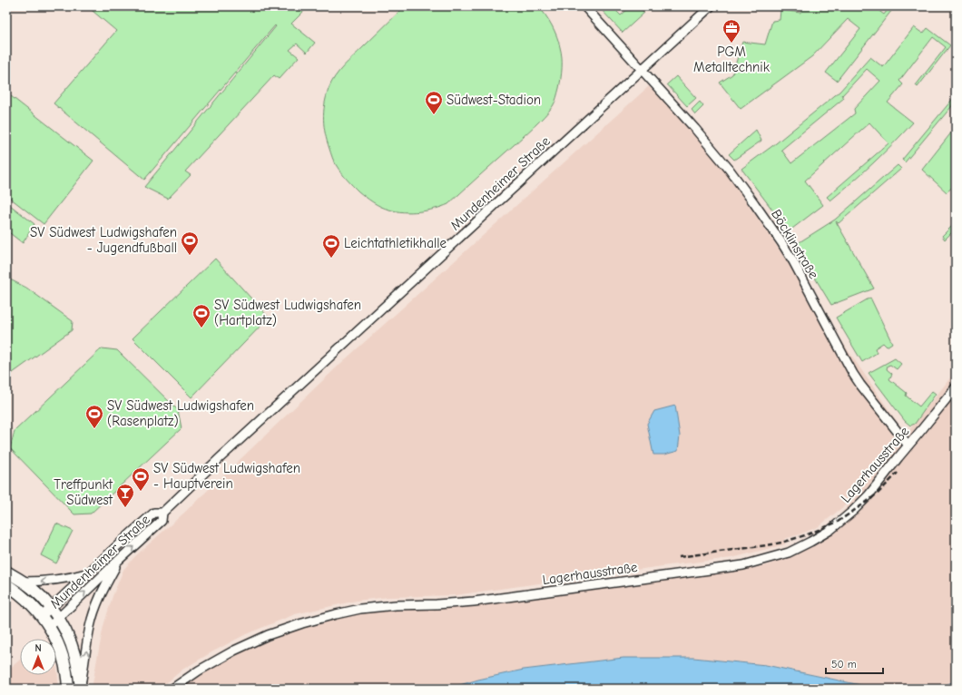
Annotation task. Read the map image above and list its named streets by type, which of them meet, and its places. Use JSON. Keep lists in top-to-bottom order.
{
  "streets": {
    "street": ["Mundenheimer Straße", "Böcklinstraße", "Lagerhausstraße"]
  },
  "crossings": [
    ["Mundenheimer Straße", "Böcklinstraße"],
    ["Böcklinstraße", "Lagerhausstraße"]
  ],
  "places": {
    "office": ["PGM Metalltechnik"],
    "sports": [
      "Südwest-Stadion",
      "SV Südwest Ludwigshafen - Jugendfußball",
      "Leichtathletikhalle",
      "SV Südwest Ludwigshafen (Hartplatz)",
      "SV Südwest Ludwigshafen (Rasenplatz)",
      "SV Südwest Ludwigshafen - Hauptverein"
    ],
    "bar": ["Treffpunkt Südwest"]
  },
  "scale_bar": "50 m",
  "north": "top"
}
